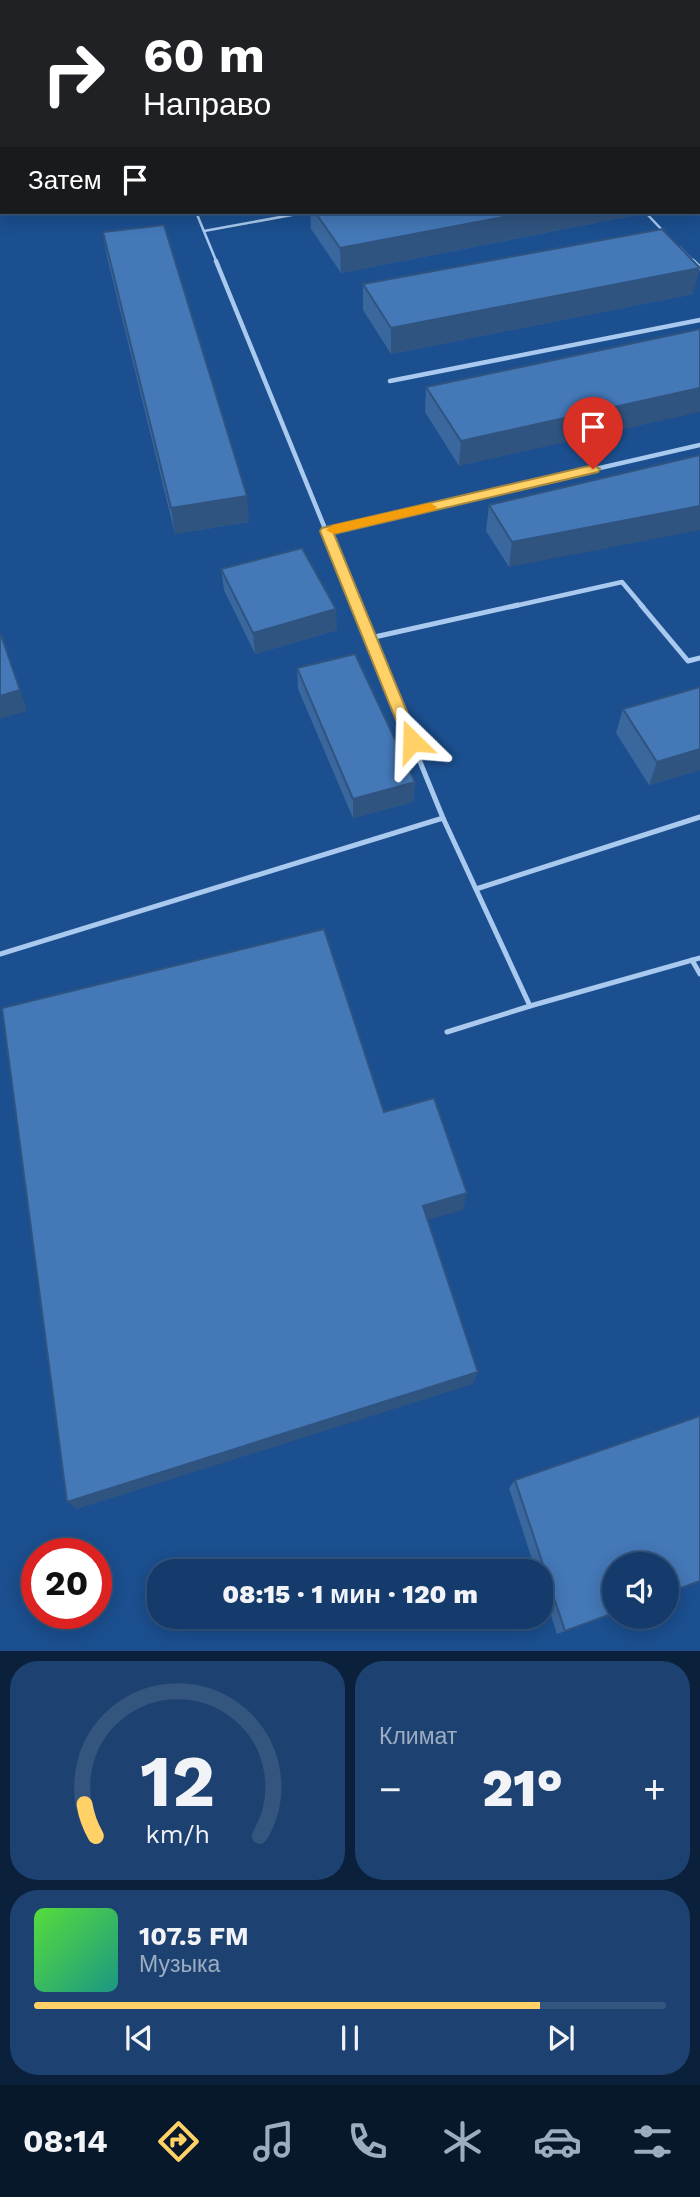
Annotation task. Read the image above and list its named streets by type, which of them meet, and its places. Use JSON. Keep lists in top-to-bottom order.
{
  "page": {
    "turn": ["60 m", "Направо"],
    "then": "Затем",
    "limit": "20",
    "trip": "08:15 · 1 мин · 120 m",
    "tile": "Климат",
    "heat": ["−", "21°", "+"],
    "song": ["107.5 FM", "Музыка"],
    "tabs": "08:14",
    "gauge": ["12", "km/h"]
  }
}
